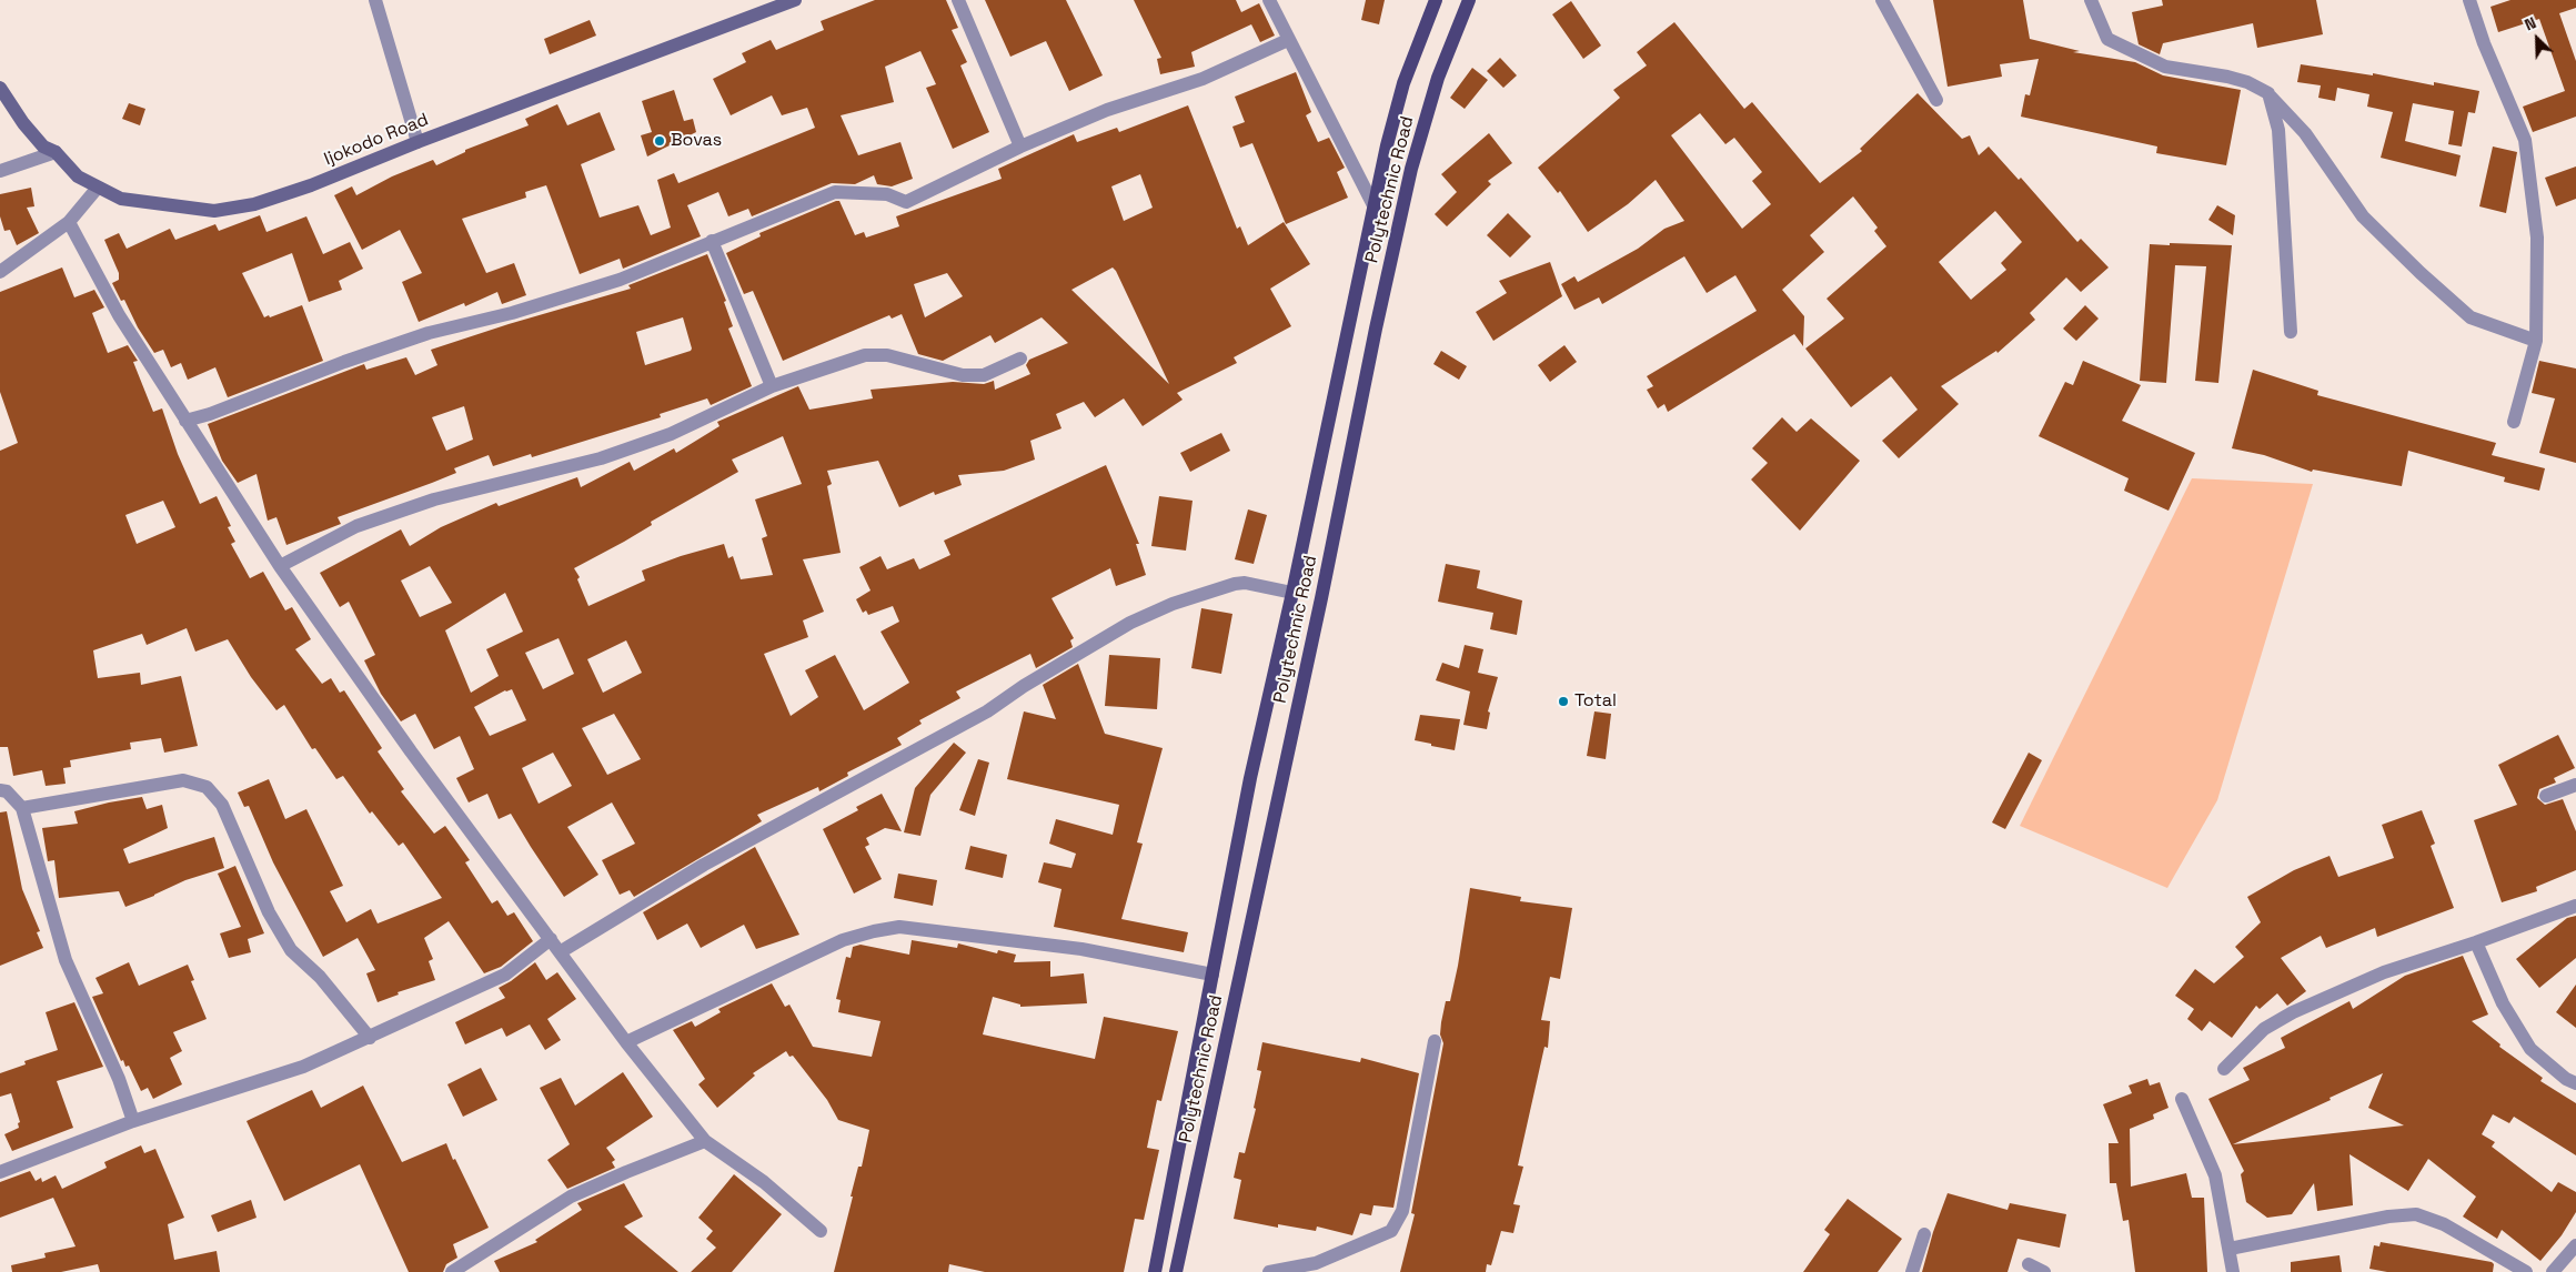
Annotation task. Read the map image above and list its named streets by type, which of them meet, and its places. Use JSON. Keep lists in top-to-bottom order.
{
  "streets": {
    "main road": ["Ijokodo Road", "Polytechnic Road"]
  },
  "places": ["Bovas", "Total"],
  "north": "top left"
}
